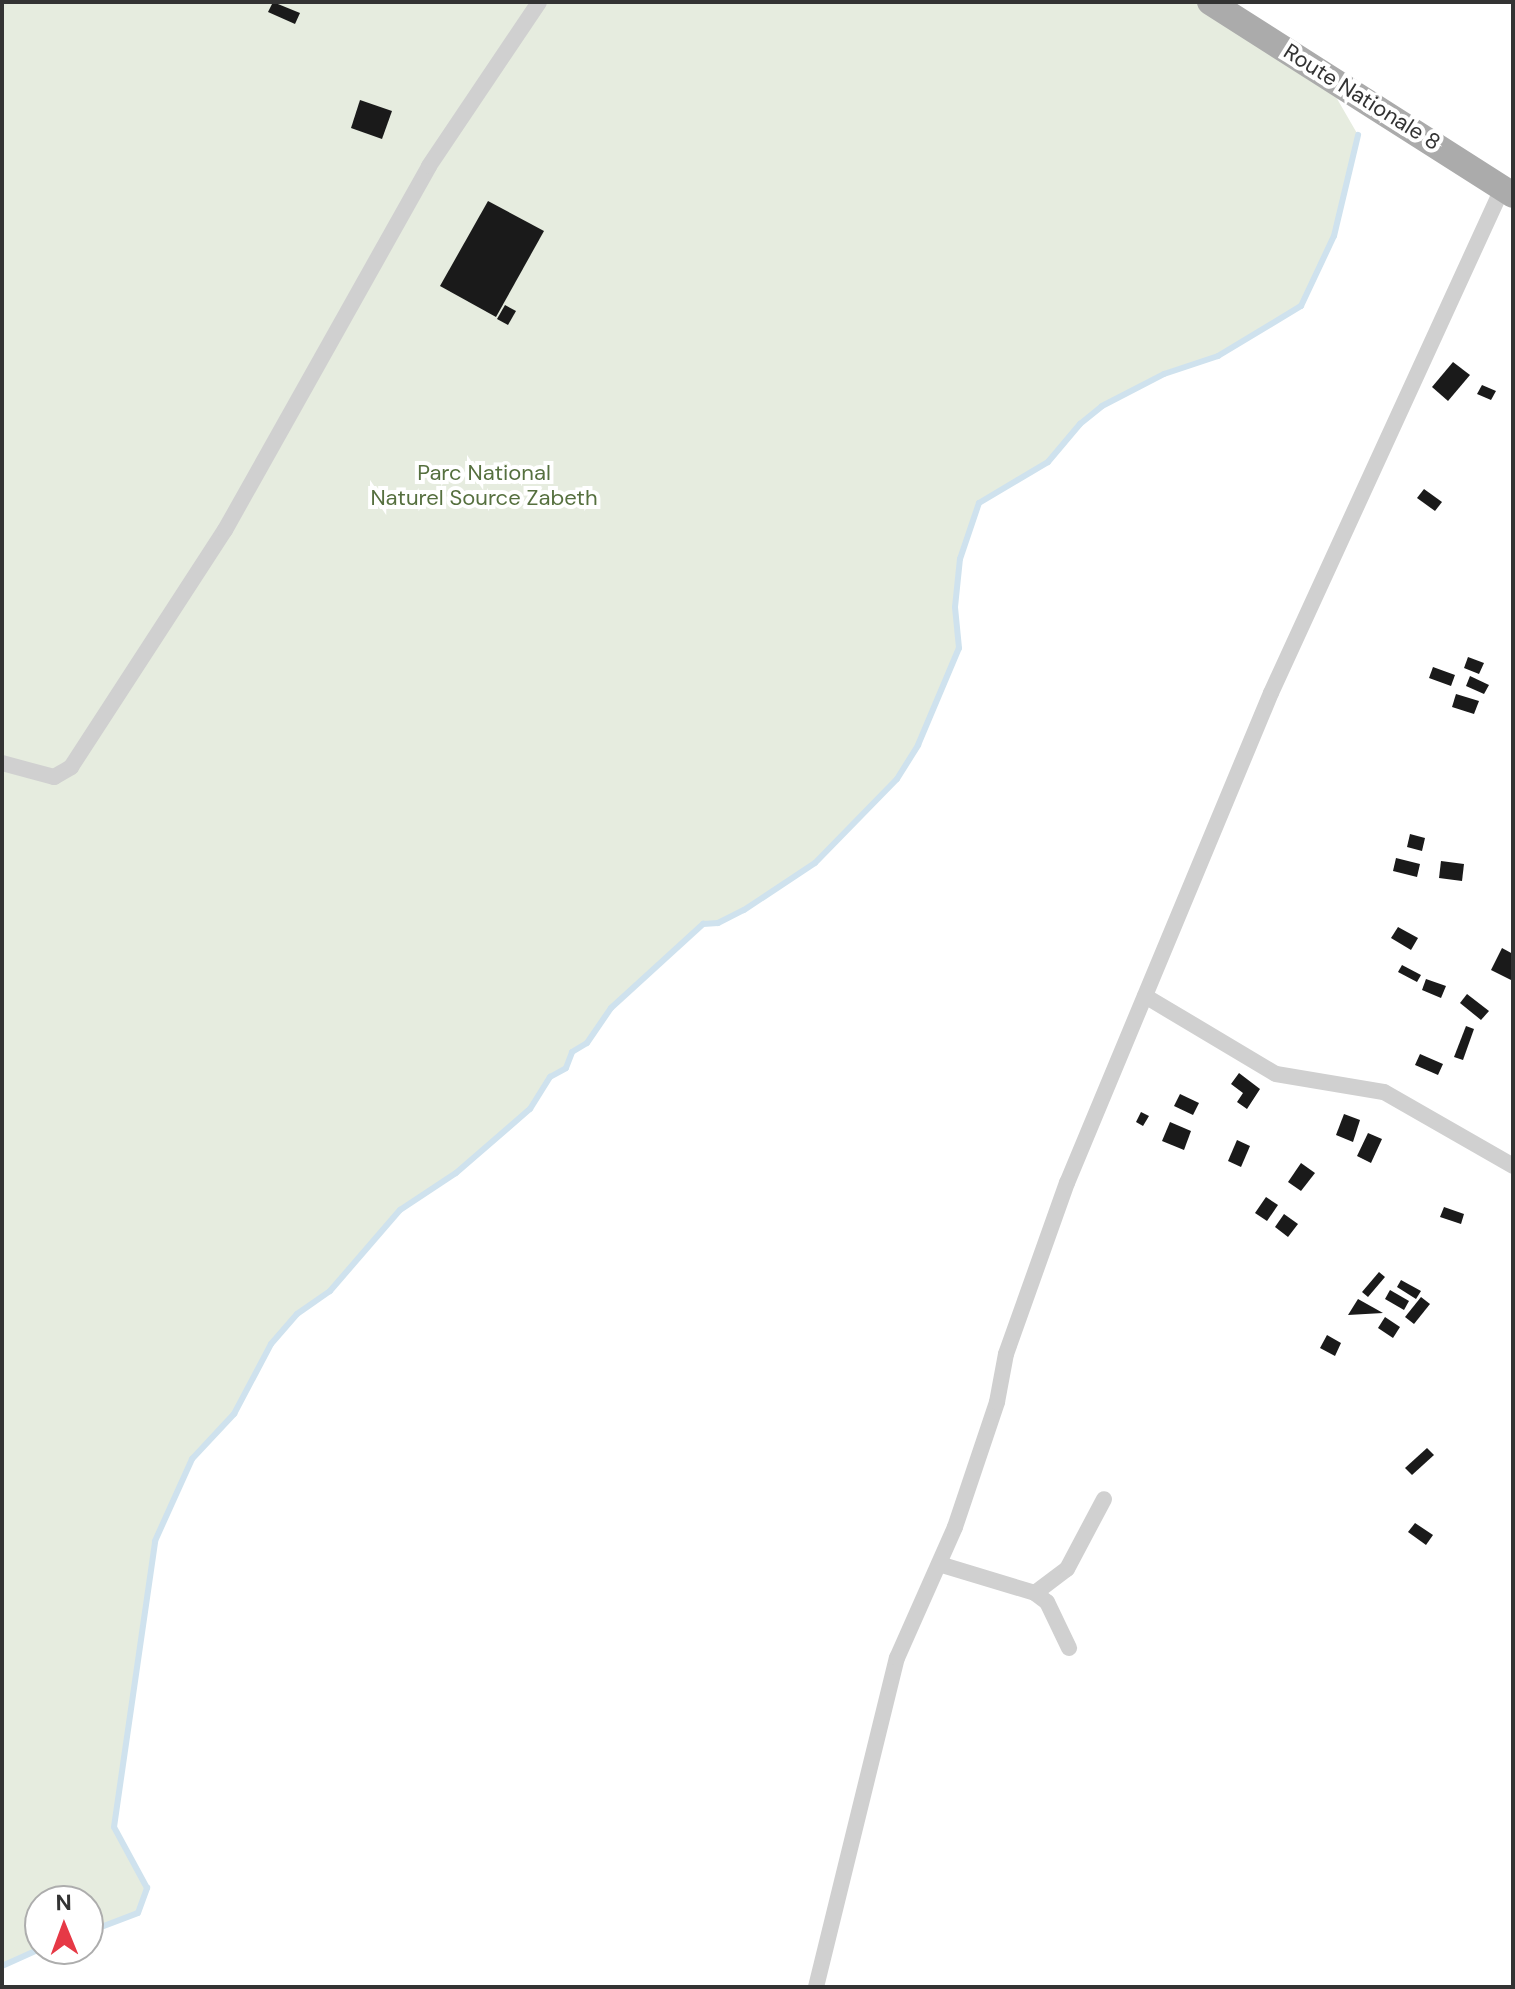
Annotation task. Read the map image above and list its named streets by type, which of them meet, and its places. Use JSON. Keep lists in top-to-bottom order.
{
  "streets": {
    "main road": ["Route Nationale 8"]
  },
  "parks": ["Parc National Naturel Source Zabeth"],
  "north": "top"
}
